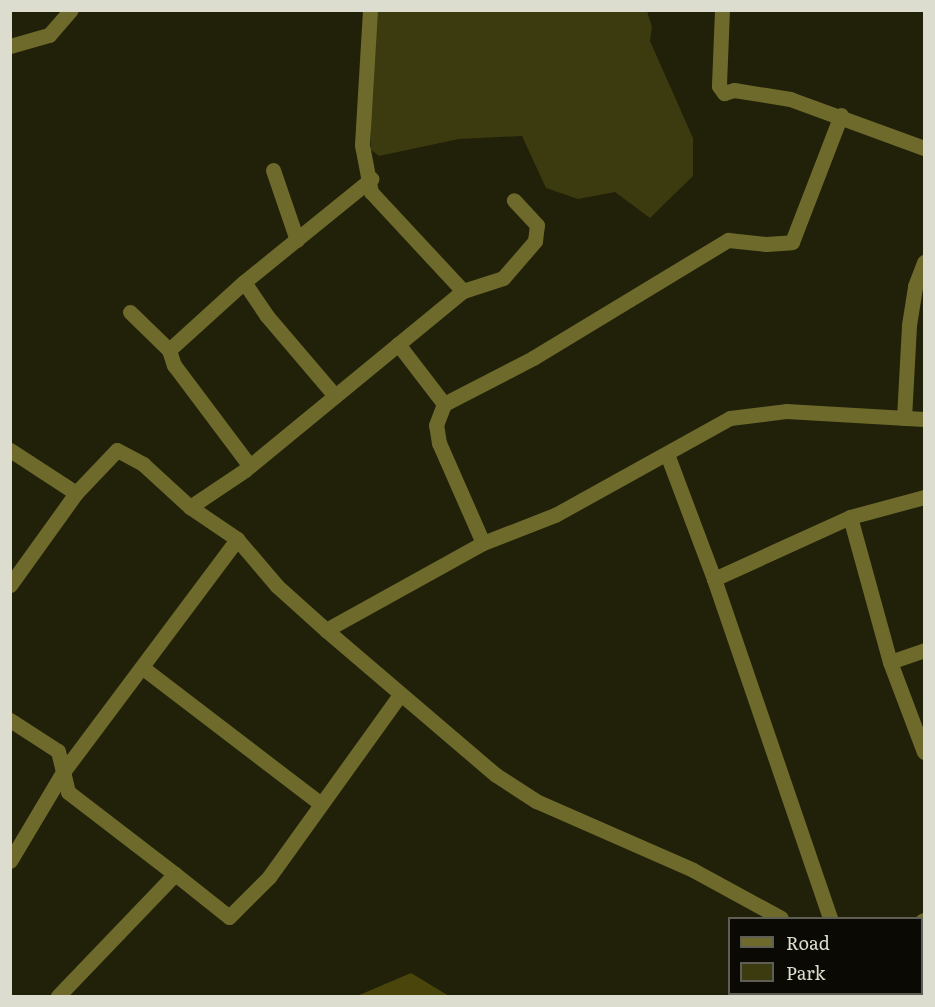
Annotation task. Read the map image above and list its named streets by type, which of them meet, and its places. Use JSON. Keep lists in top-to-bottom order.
{
  "legend": ["Road", "Park"]
}
